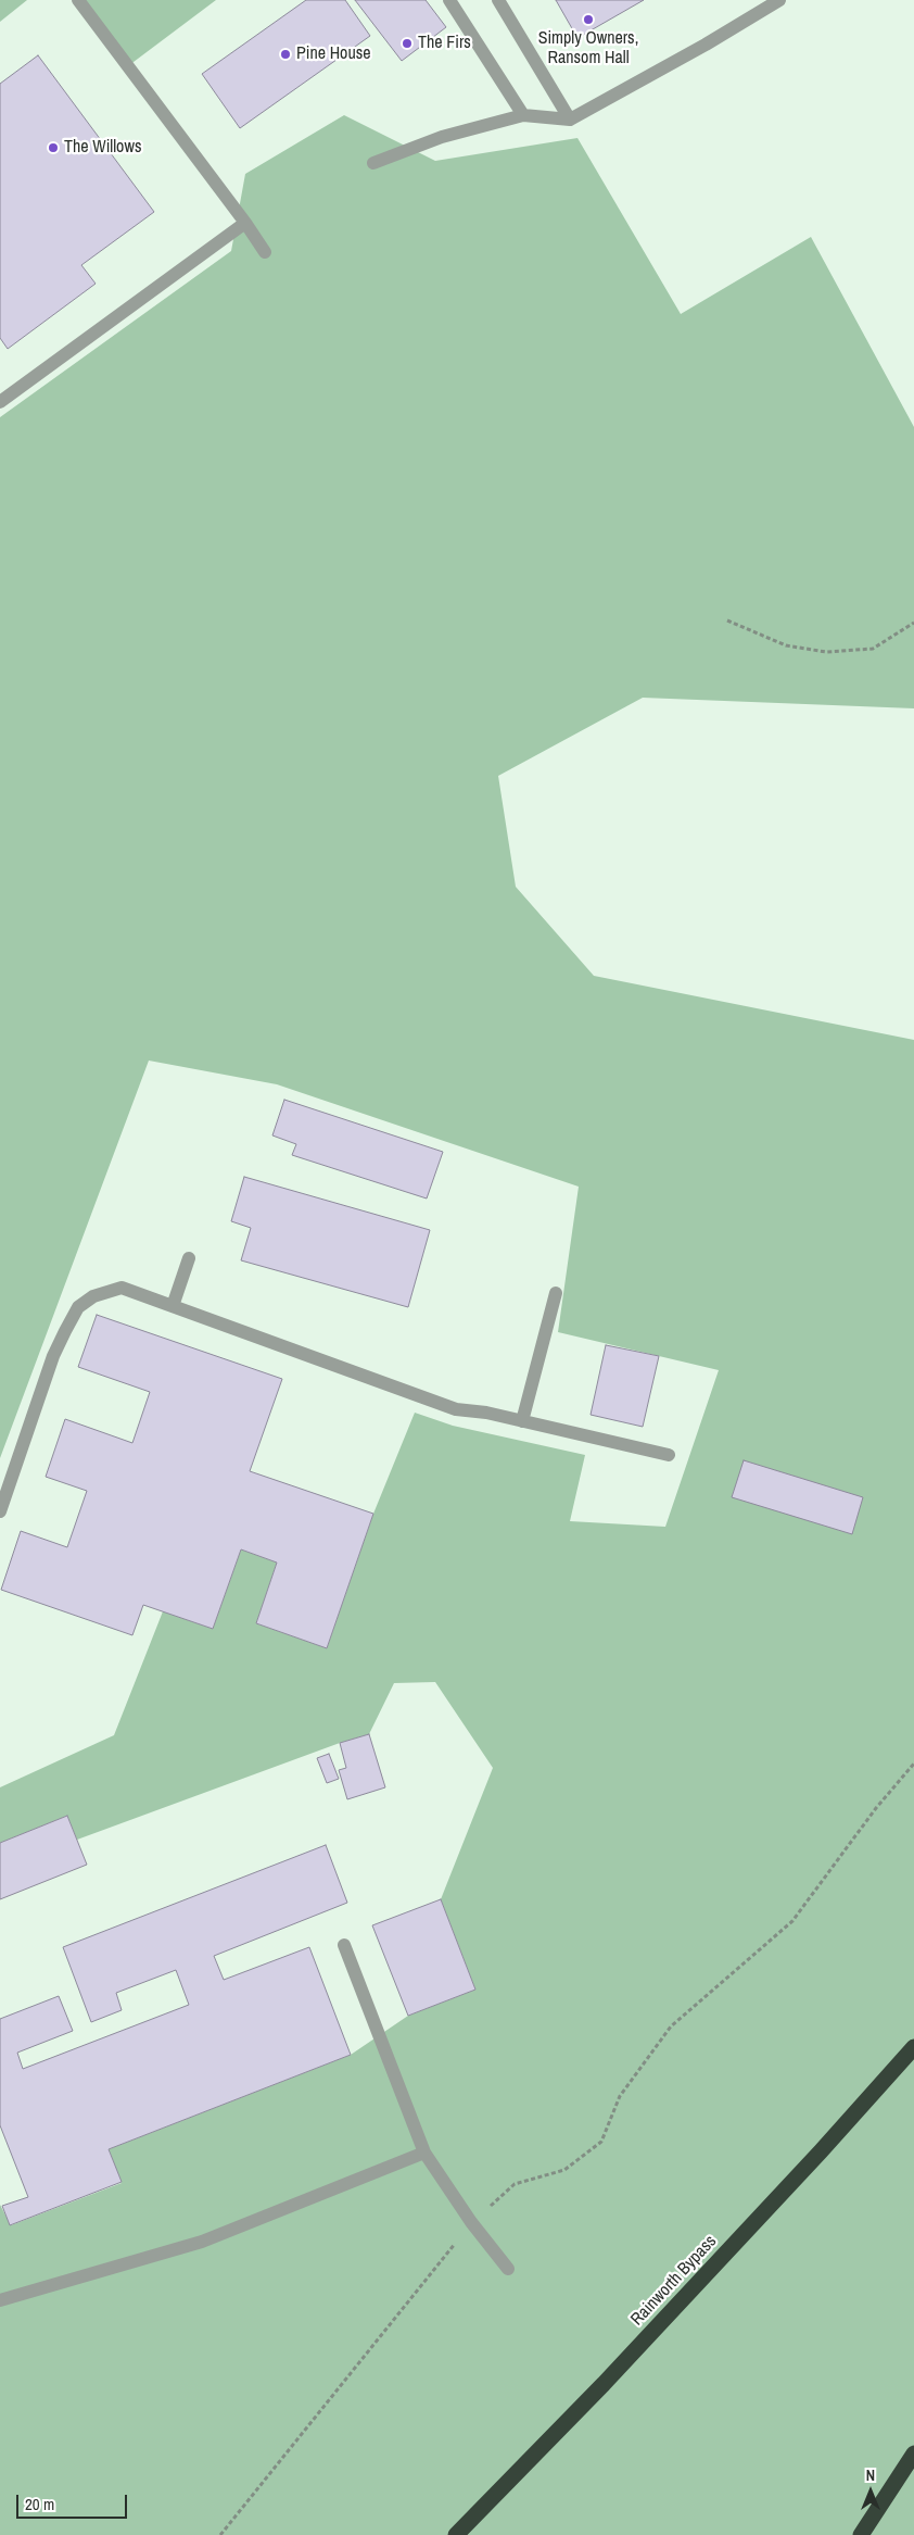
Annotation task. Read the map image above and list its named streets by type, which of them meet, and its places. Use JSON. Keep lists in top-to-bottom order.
{
  "streets": {
    "highway": ["Rainworth Bypass"]
  },
  "places": [
    "Simply Owners, Ransom Hall",
    "The Firs",
    "Pine House",
    "The Willows"
  ],
  "scale_bar": "20 m",
  "north": "top"
}
